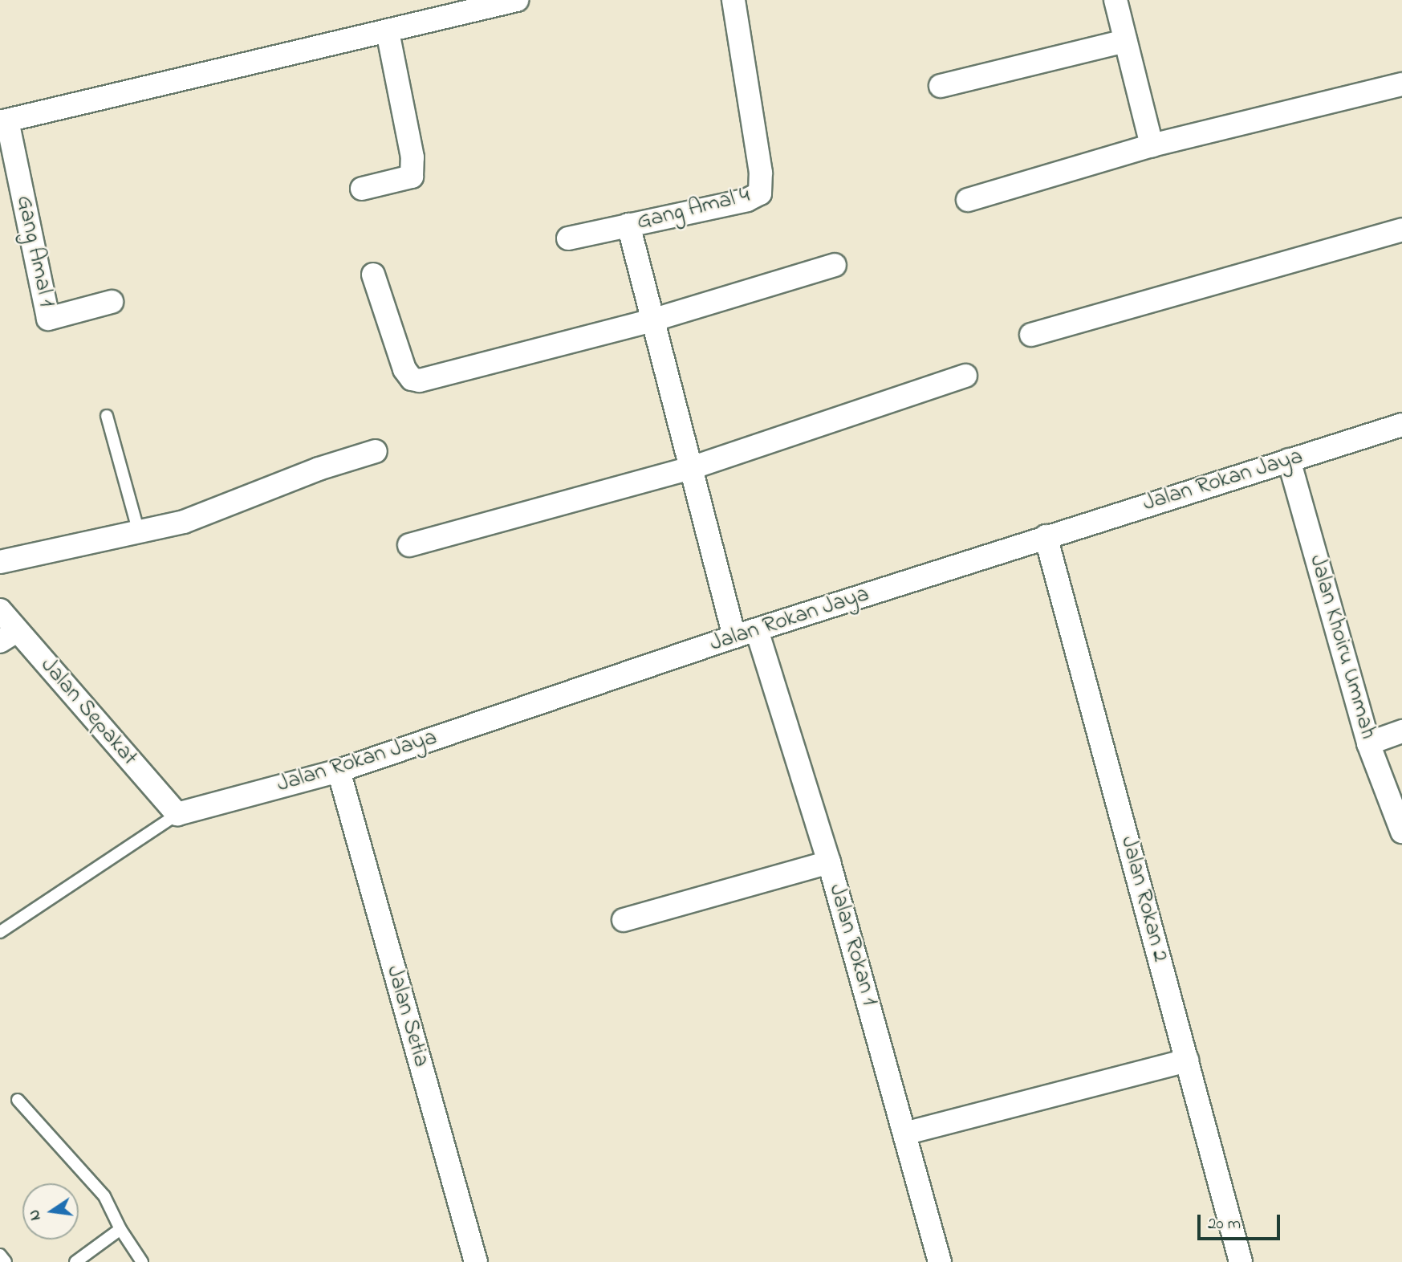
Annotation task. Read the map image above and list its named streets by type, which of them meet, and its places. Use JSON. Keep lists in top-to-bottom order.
{
  "streets": {
    "street": [
      "Gang Amal 4",
      "Gang Amal 1",
      "Jalan Rokan Jaya",
      "Jalan Khoiru Ummah",
      "Jalan Sepakat",
      "Jalan Rokan 2",
      "Jalan Rokan 1",
      "Jalan Setia"
    ]
  },
  "crossings": [
    ["Jalan Rokan Jaya", "Jalan Khoiru Ummah"],
    ["Jalan Rokan Jaya", "Jalan Sepakat"],
    ["Jalan Rokan Jaya", "Jalan Rokan 2"],
    ["Jalan Rokan Jaya", "Jalan Rokan 1"],
    ["Jalan Rokan Jaya", "Jalan Setia"]
  ],
  "scale_bar": "20 m",
  "north": "left"
}
